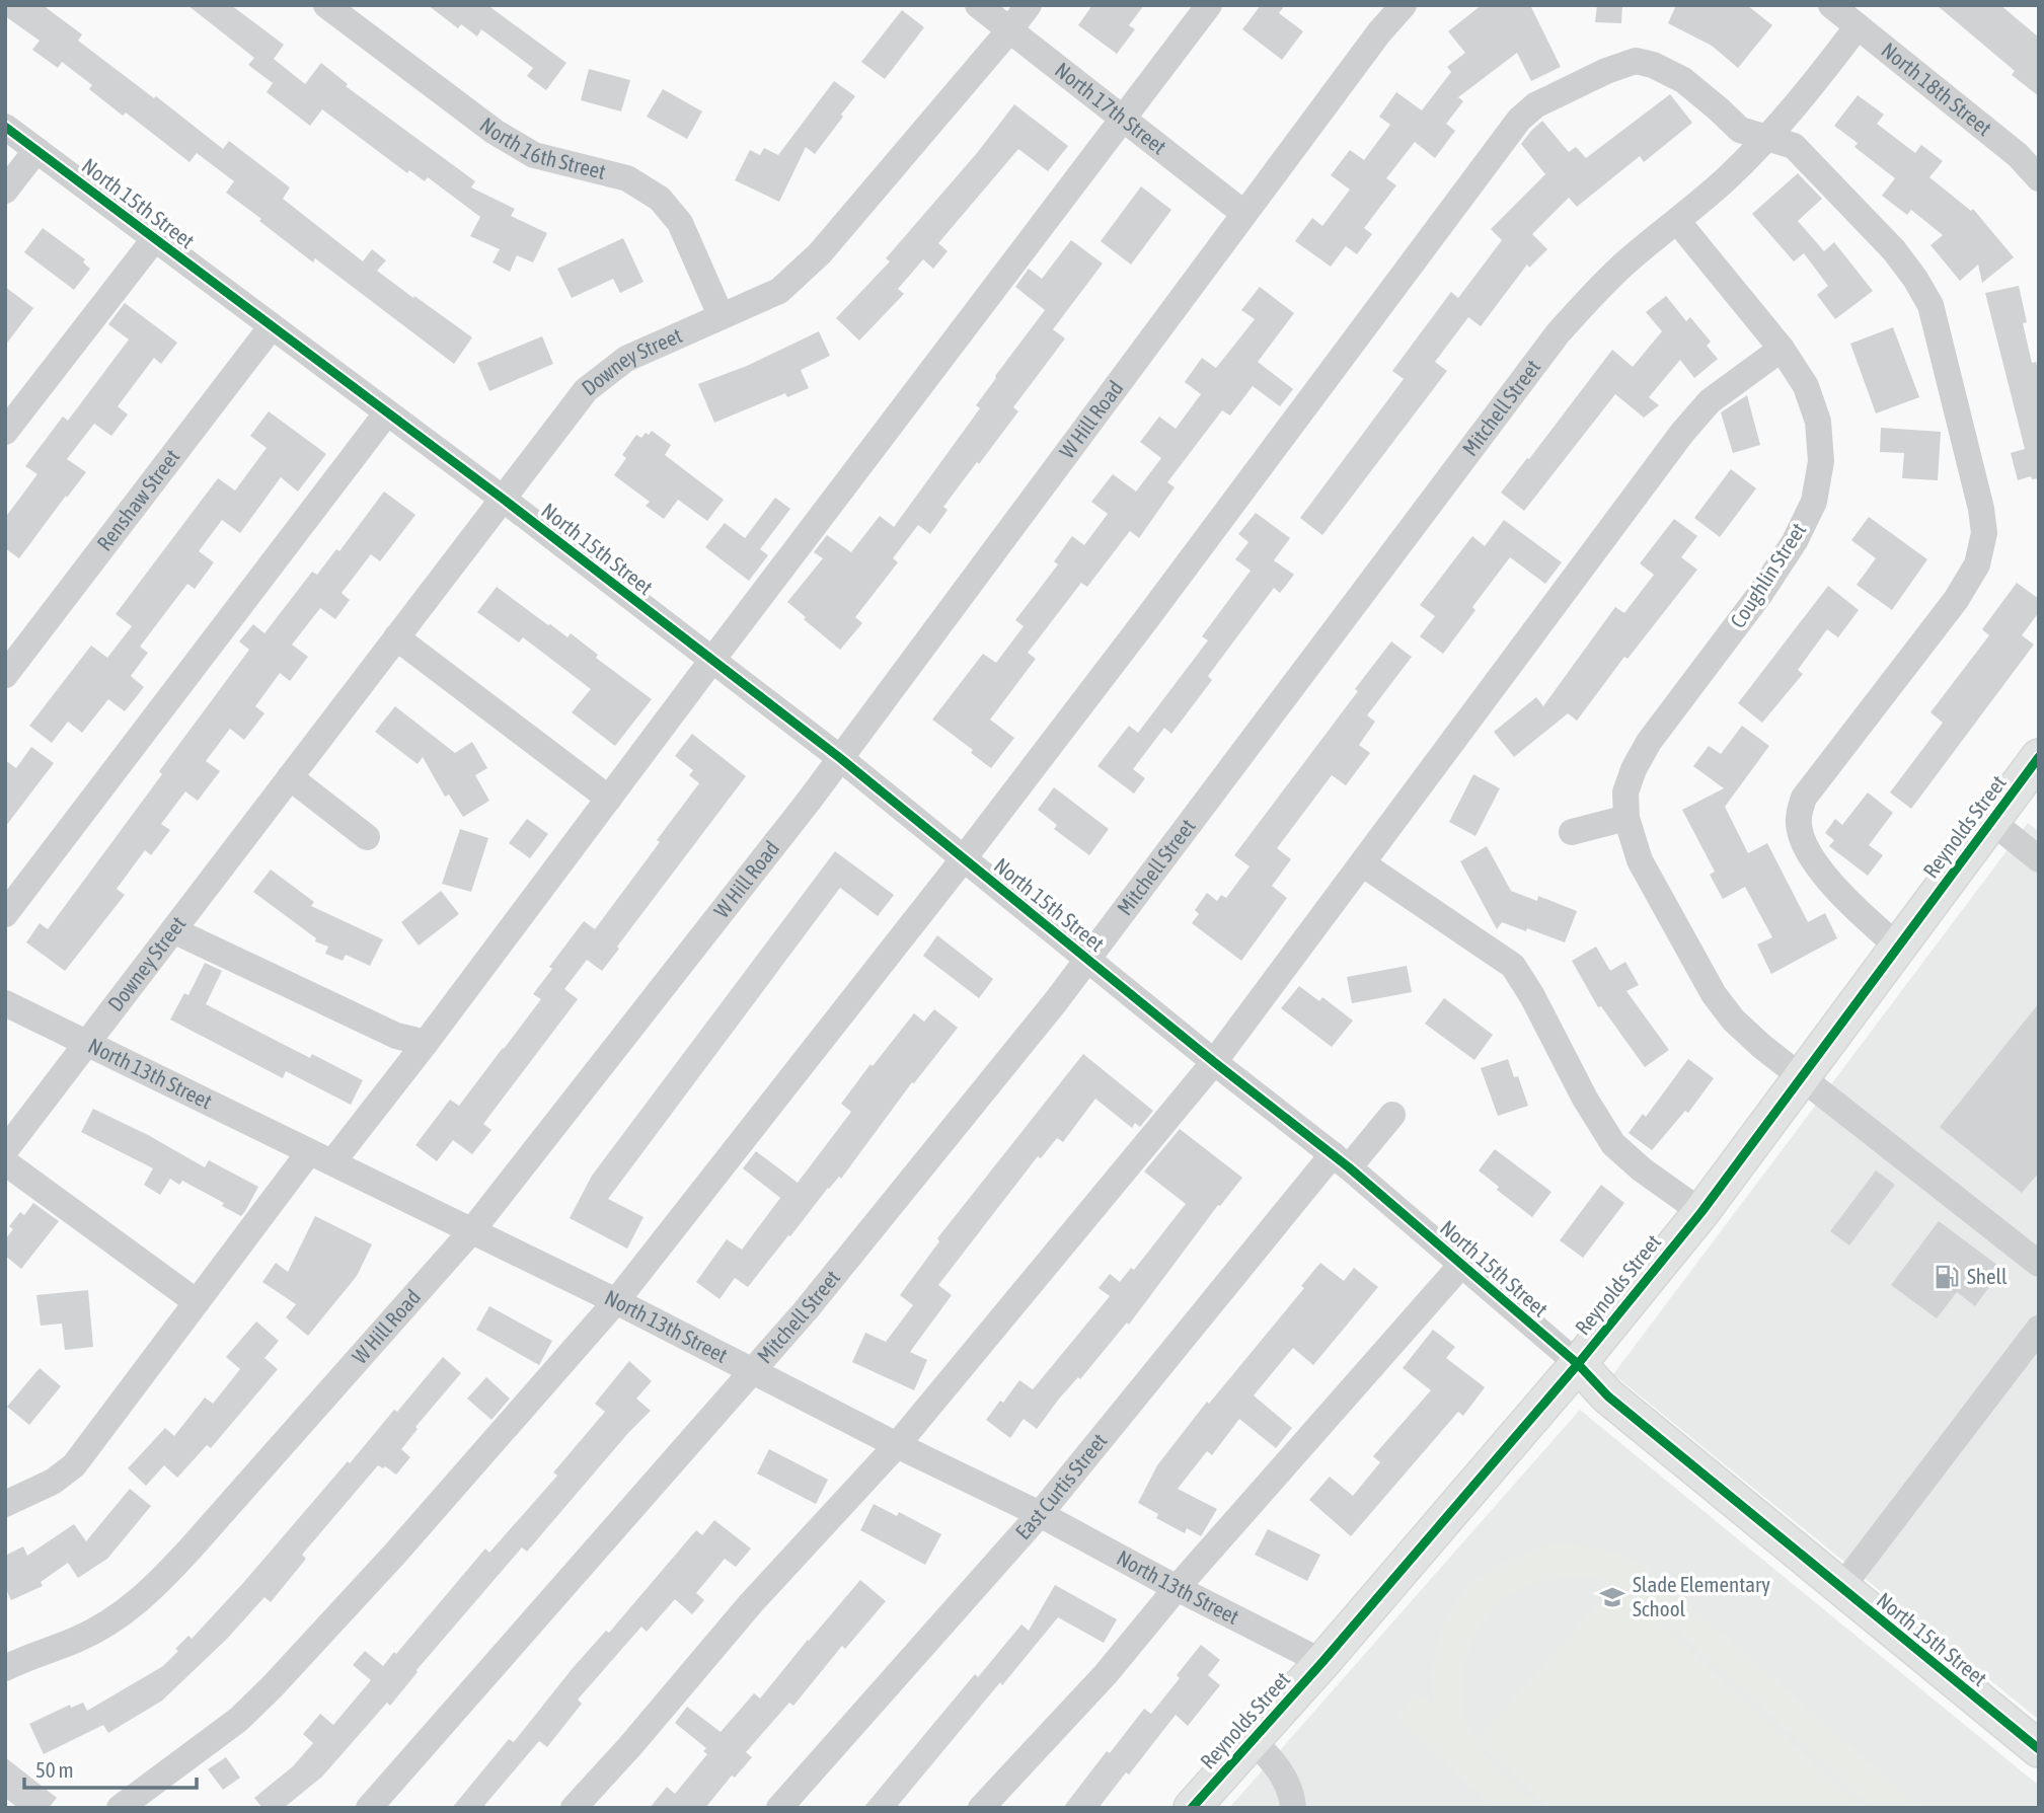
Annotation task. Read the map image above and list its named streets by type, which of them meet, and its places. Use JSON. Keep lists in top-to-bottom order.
{
  "streets": {
    "main road": ["North 15th Street", "Reynolds Street"],
    "street": [
      "North 18th Street",
      "North 17th Street",
      "North 16th Street",
      "Downey Street",
      "Mitchell Street",
      "W Hill Road",
      "Renshaw Street",
      "Coughlin Street",
      "North 13th Street",
      "East Curtis Street"
    ]
  },
  "crossings": [
    ["North 18th Street", "Mitchell Street"],
    ["North 17th Street", "Downey Street"],
    ["North 17th Street", "W Hill Road"],
    ["North 16th Street", "Downey Street"],
    ["North 15th Street", "Downey Street"],
    ["North 15th Street", "Mitchell Street"],
    ["North 15th Street", "W Hill Road"],
    ["North 15th Street", "Renshaw Street"],
    ["North 15th Street", "Reynolds Street"],
    ["North 15th Street", "East Curtis Street"],
    ["Downey Street", "North 13th Street"],
    ["Mitchell Street", "Coughlin Street"],
    ["Mitchell Street", "North 13th Street"],
    ["W Hill Road", "North 13th Street"],
    ["Coughlin Street", "Reynolds Street"],
    ["Reynolds Street", "North 13th Street"],
    ["North 13th Street", "East Curtis Street"]
  ],
  "places": {
    "fuel station": ["Shell"],
    "school or university": ["Slade Elementary School"]
  },
  "scale_bar": "50 m"
}
